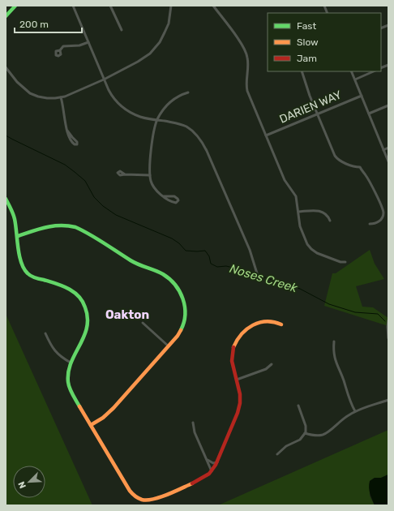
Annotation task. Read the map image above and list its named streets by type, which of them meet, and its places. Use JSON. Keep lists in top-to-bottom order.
{
  "streets": {
    "street": ["DARIEN WAY"]
  },
  "districts": ["Oakton"],
  "water": ["Noses Creek"],
  "legend": ["Fast", "Slow", "Jam"],
  "scale_bar": "200 m",
  "north": "bottom left"
}
